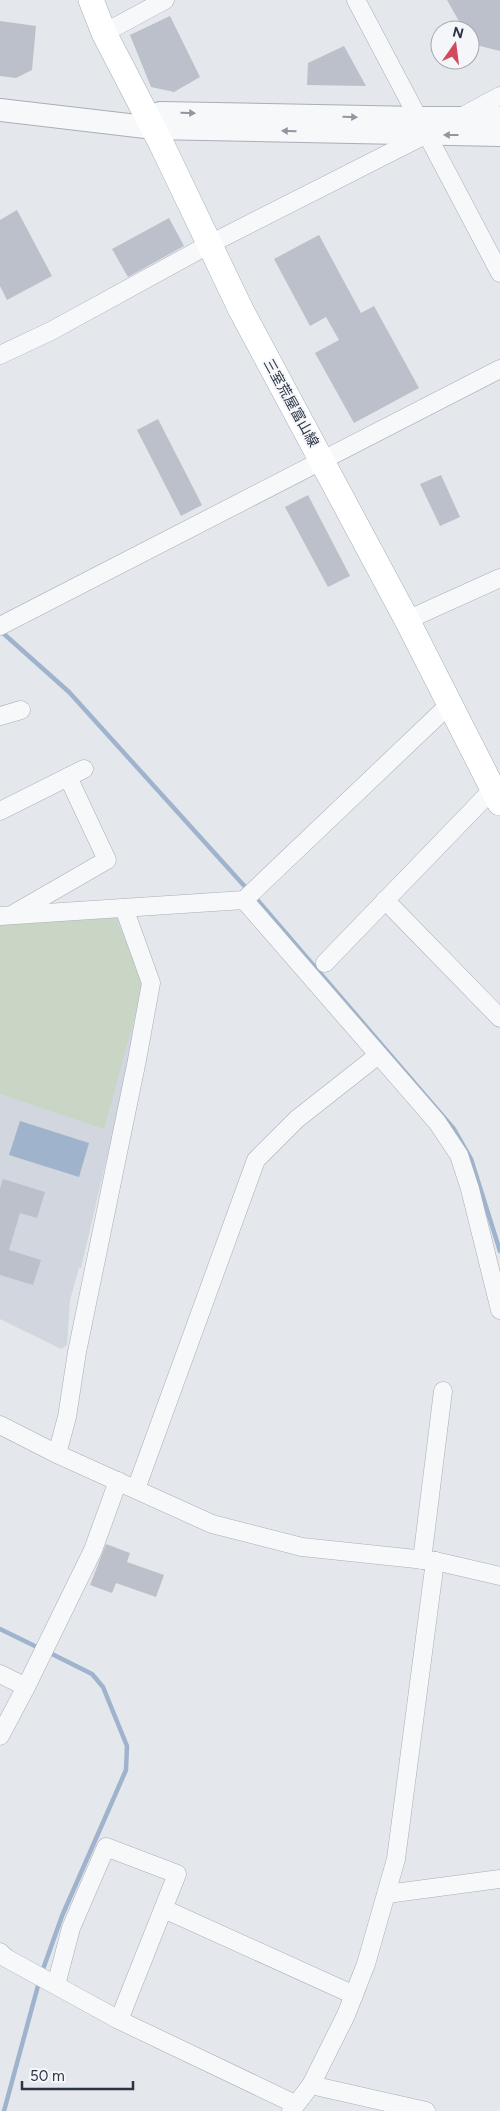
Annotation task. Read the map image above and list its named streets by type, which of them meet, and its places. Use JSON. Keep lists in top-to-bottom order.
{
  "streets": {
    "main road": ["三室荒屋富山線"]
  },
  "scale_bar": "50 m",
  "north": "top"
}
